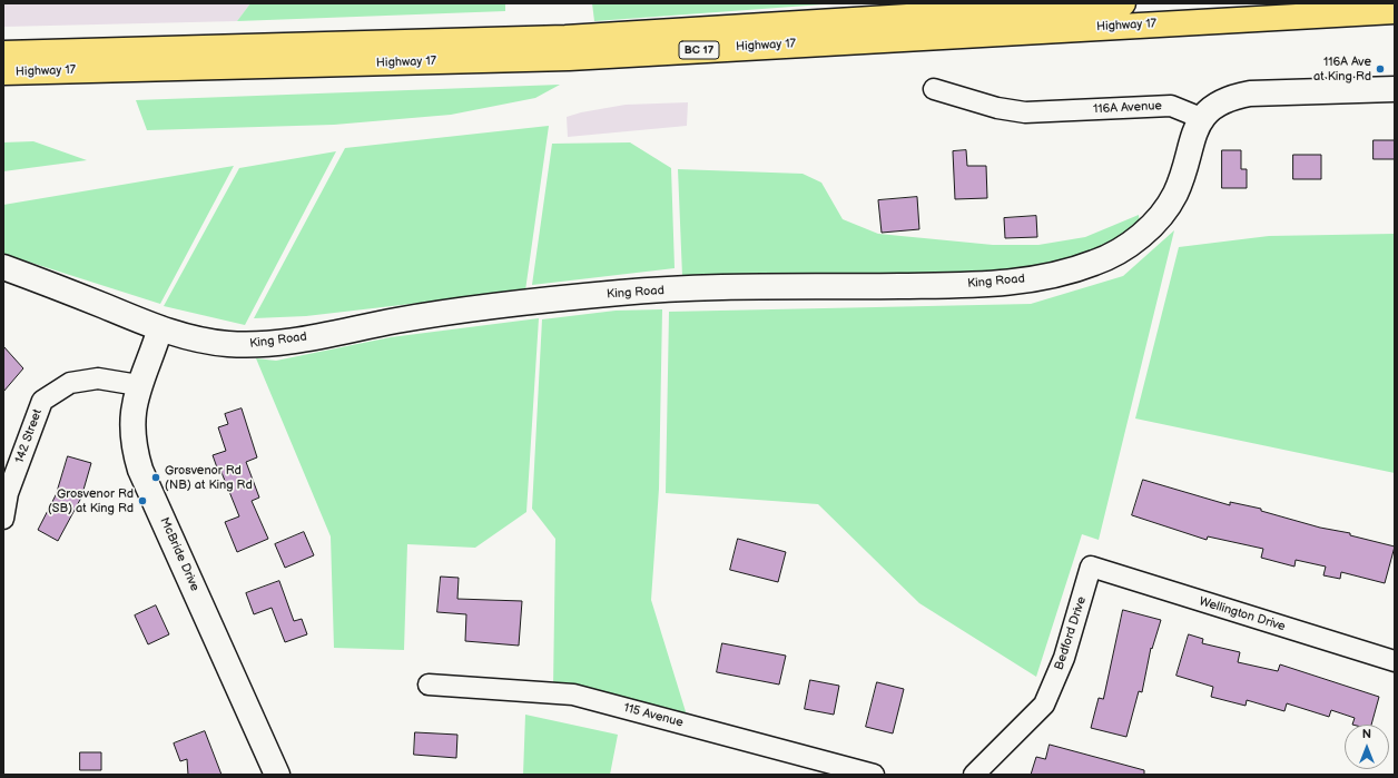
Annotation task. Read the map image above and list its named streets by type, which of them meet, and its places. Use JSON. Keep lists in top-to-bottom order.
{
  "streets": {
    "highway": ["Highway 17", "BC 17"],
    "street": [
      "116A Avenue",
      "King Road",
      "142 Street",
      "McBride Drive",
      "Wellington Drive",
      "Bedford Drive",
      "115 Avenue"
    ]
  },
  "crossings": [
    ["116A Avenue", "King Road"],
    ["King Road", "McBride Drive"],
    ["142 Street", "McBride Drive"],
    ["Wellington Drive", "Bedford Drive"]
  ],
  "places": ["116A Ave at King Rd", "Grosvenor Rd (NB) at King Rd", "Grosvenor Rd (SB) at King Rd"],
  "north": "top"
}
